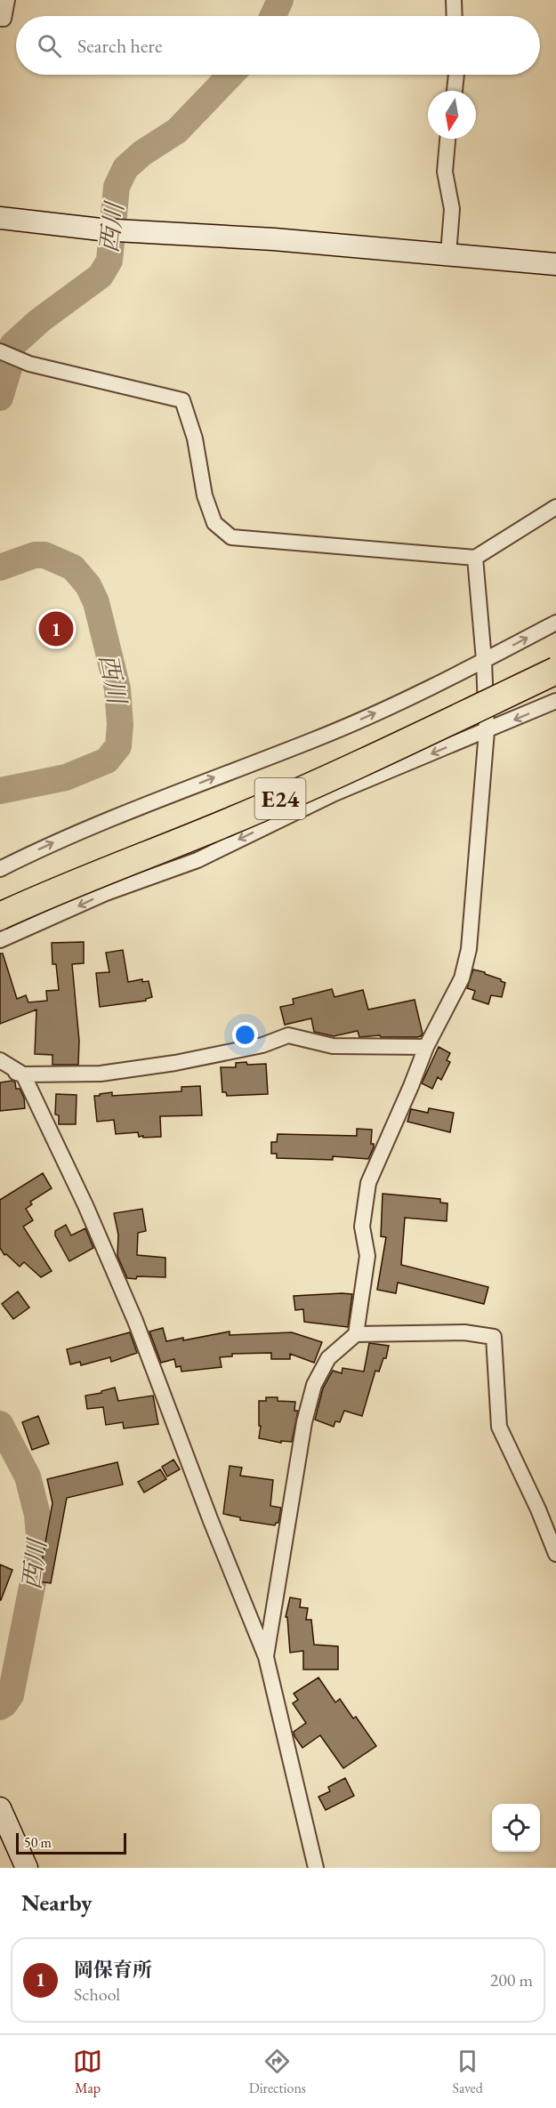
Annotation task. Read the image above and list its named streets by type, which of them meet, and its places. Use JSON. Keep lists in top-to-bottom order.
{
  "streets": {
    "highway": ["E24"]
  },
  "water": ["西川"],
  "scale_bar": "50 m",
  "north": "bottom",
  "page": {
    "search": "Search here",
    "pins": "1",
    "scale": "50 m",
    "heading": "Nearby",
    "list": [
      {
        "mark": "1",
        "name": "岡保育所",
        "note": "School",
        "value": "200 m"
      }
    ],
    "nav": ["Map", "Directions", "Saved"]
  }
}
